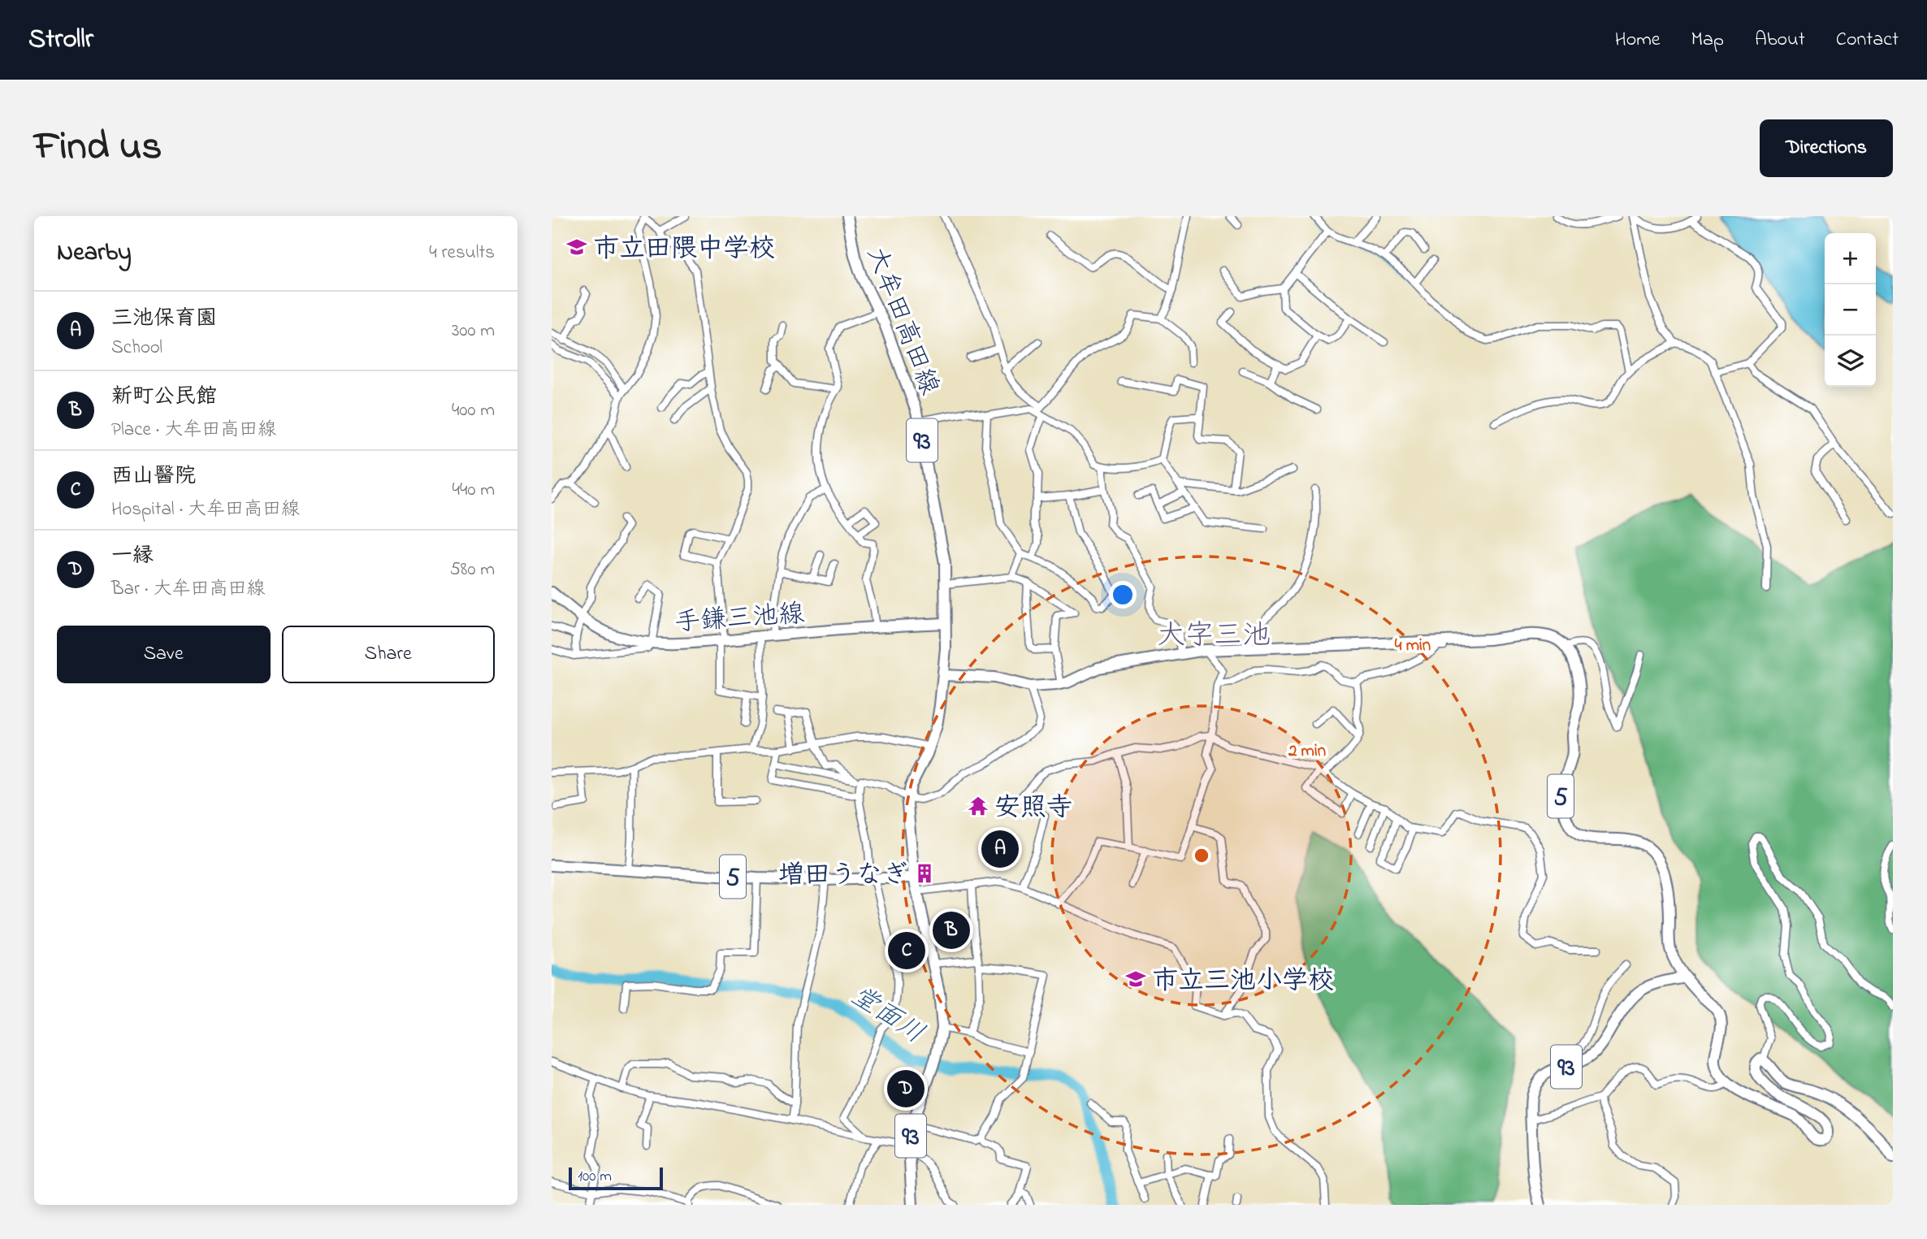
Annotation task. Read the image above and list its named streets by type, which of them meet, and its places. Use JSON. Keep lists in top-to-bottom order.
{
  "streets": {
    "main road": [
      "大牟田高田線",
      "93",
      "手鎌三池線",
      "5"
    ]
  },
  "crossings": [
    ["大牟田高田線", "手鎌三池線"],
    ["93", "5"]
  ],
  "districts": ["大字三池"],
  "water": ["堂面川"],
  "places": {
    "school or university": ["市立田隈中学校", "市立三池小学校"],
    "temple": ["安照寺"],
    "building": ["増田うなぎ"]
  },
  "scale_bar": "100 m",
  "page": {
    "header": "Strollr",
    "nav": [
      "Home",
      "Map",
      "About",
      "Contact"
    ],
    "title": "Find us",
    "buttons": [
      "Directions",
      ["Save", "Share"]
    ],
    "heading": ["Nearby", "4 results"],
    "map_buttons": ["+", "−"],
    "list": [
      {
        "mark": "A",
        "name": "三池保育園",
        "note": "School",
        "value": "300 m"
      },
      {
        "mark": "B",
        "name": "新町公民館",
        "note": "Place · 大牟田高田線",
        "value": "400 m"
      },
      {
        "mark": "C",
        "name": "西山醫院",
        "note": "Hospital · 大牟田高田線",
        "value": "440 m"
      },
      {
        "mark": "D",
        "name": "一縁",
        "note": "Bar · 大牟田高田線",
        "value": "580 m"
      }
    ],
    "pins": [
      "A",
      "B",
      "C",
      "D"
    ],
    "scale": "100 m"
  },
  "rings": ["4 min", "2 min"]
}
